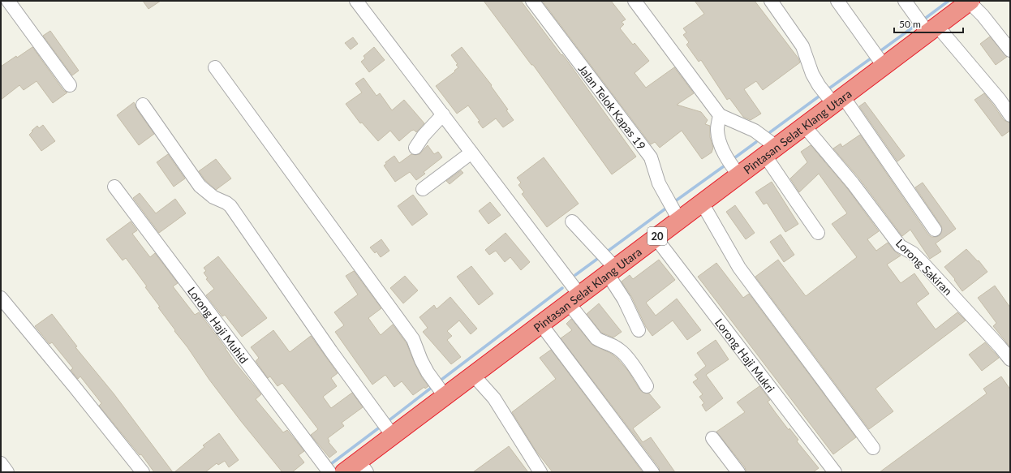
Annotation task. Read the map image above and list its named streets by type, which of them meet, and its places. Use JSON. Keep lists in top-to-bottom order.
{
  "streets": {
    "highway": ["Pintasan Selat Klang Utara", "20"],
    "street": [
      "Jalan Telok Kapas 19",
      "Lorong Sakiran",
      "Lorong Haji Muhid",
      "Lorong Haji Mukri"
    ]
  },
  "crossings": [
    ["Jalan Telok Kapas 19", "Pintasan Selat Klang Utara"],
    ["Pintasan Selat Klang Utara", "Lorong Sakiran"],
    ["Pintasan Selat Klang Utara", "Lorong Haji Mukri"]
  ],
  "scale_bar": "50 m"
}
